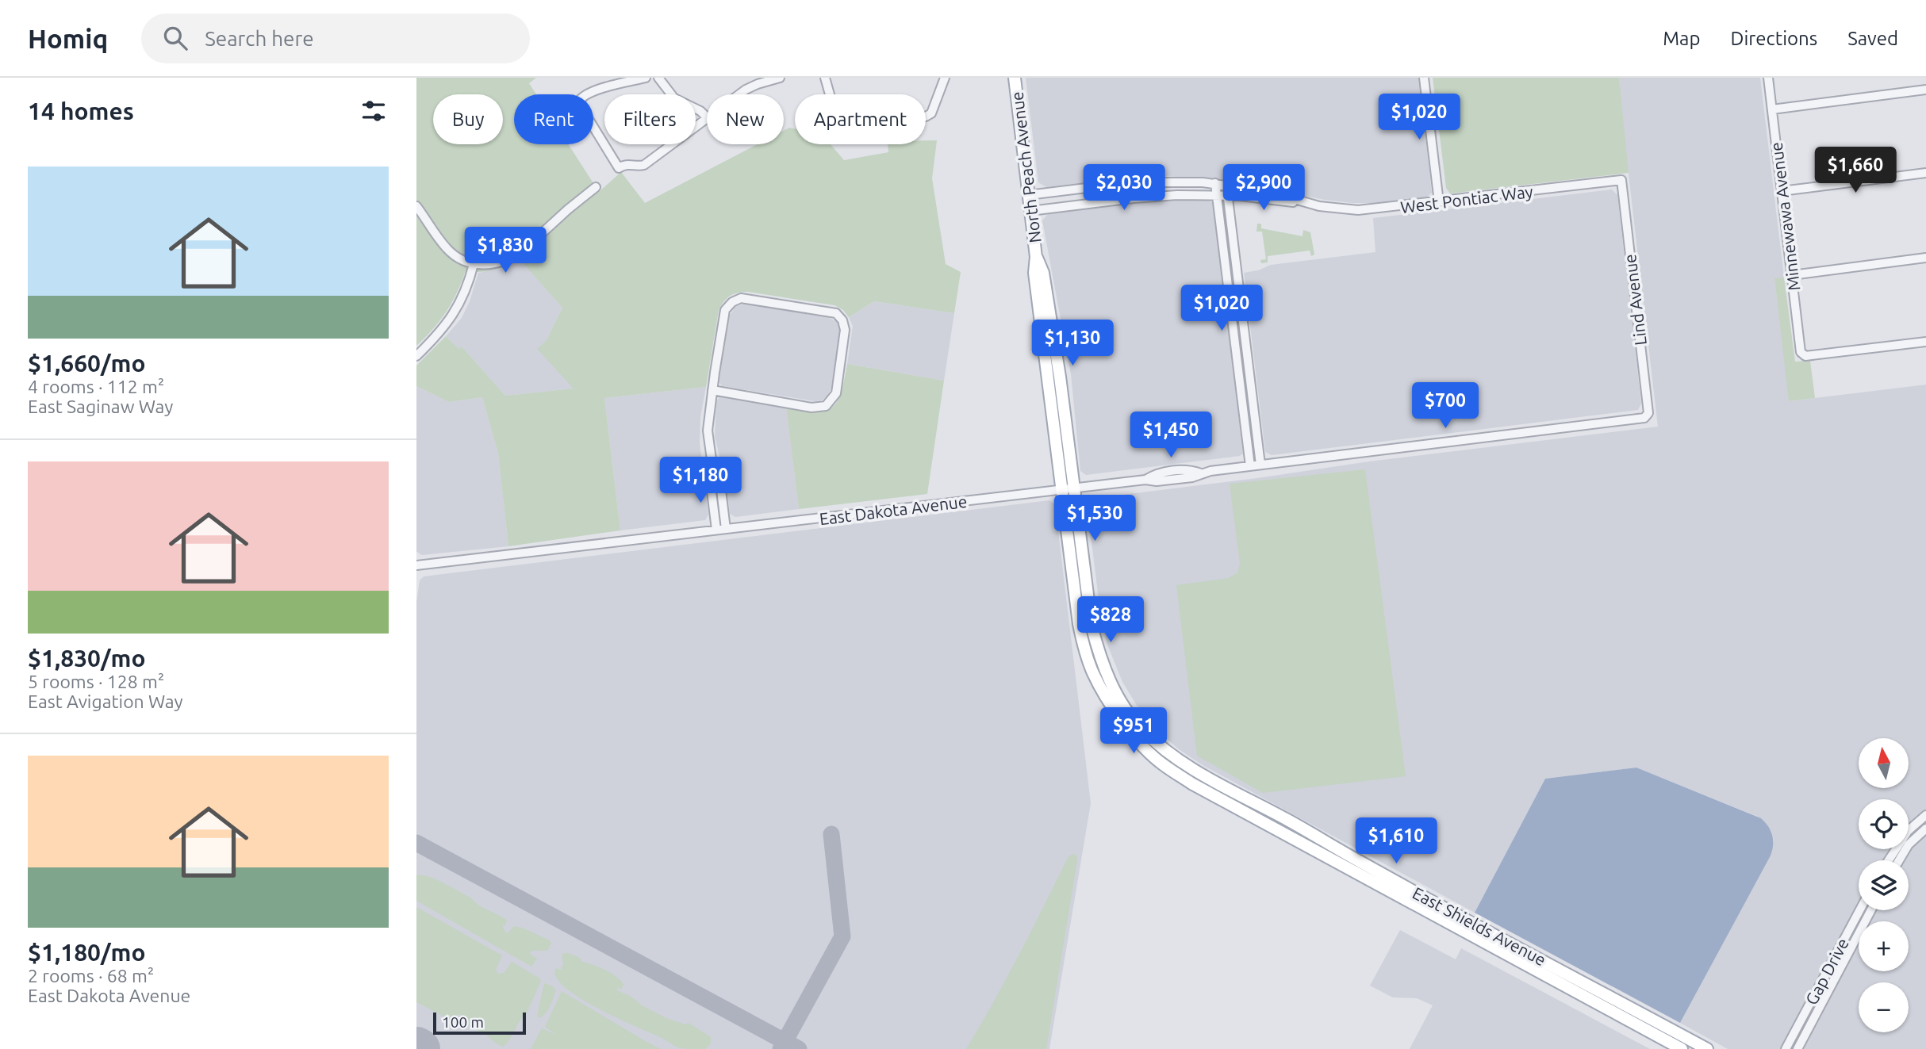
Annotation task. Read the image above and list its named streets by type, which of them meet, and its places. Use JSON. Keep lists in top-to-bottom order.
{
  "streets": {
    "main road": ["North Peach Avenue", "East Shields Avenue"],
    "street": [
      "West Pontiac Way",
      "Minnewawa Avenue",
      "Lind Avenue",
      "East Dakota Avenue",
      "Gap Drive"
    ]
  },
  "crossings": [
    ["North Peach Avenue", "West Pontiac Way"],
    ["North Peach Avenue", "East Dakota Avenue"],
    ["North Peach Avenue", "East Shields Avenue"],
    ["West Pontiac Way", "Lind Avenue"],
    ["Lind Avenue", "East Dakota Avenue"]
  ],
  "scale_bar": "100 m",
  "north": "top",
  "page": {
    "header": "Homiq",
    "search": "Search here",
    "nav": ["Map", "Directions", "Saved"],
    "heading": "14 homes",
    "price": [
      "$1,020",
      "$1,660",
      "$2,030",
      "$2,900",
      "$1,830",
      "$1,020",
      "$1,130",
      "$700",
      "$1,450",
      "$1,180",
      "$1,530",
      "$828",
      "$951",
      "$1,610"
    ],
    "chip": [
      "Buy",
      "Rent",
      "Filters",
      "New",
      "Apartment"
    ],
    "list": [
      {
        "name": "$1,660/mo",
        "note": "4 rooms · 112 m² · East Saginaw Way"
      },
      {
        "name": "$1,830/mo",
        "note": "5 rooms · 128 m² · East Avigation Way"
      },
      {
        "name": "$1,180/mo",
        "note": "2 rooms · 68 m² · East Dakota Avenue"
      }
    ],
    "map_buttons": ["+", "−"],
    "scale": "100 m"
  }
}
